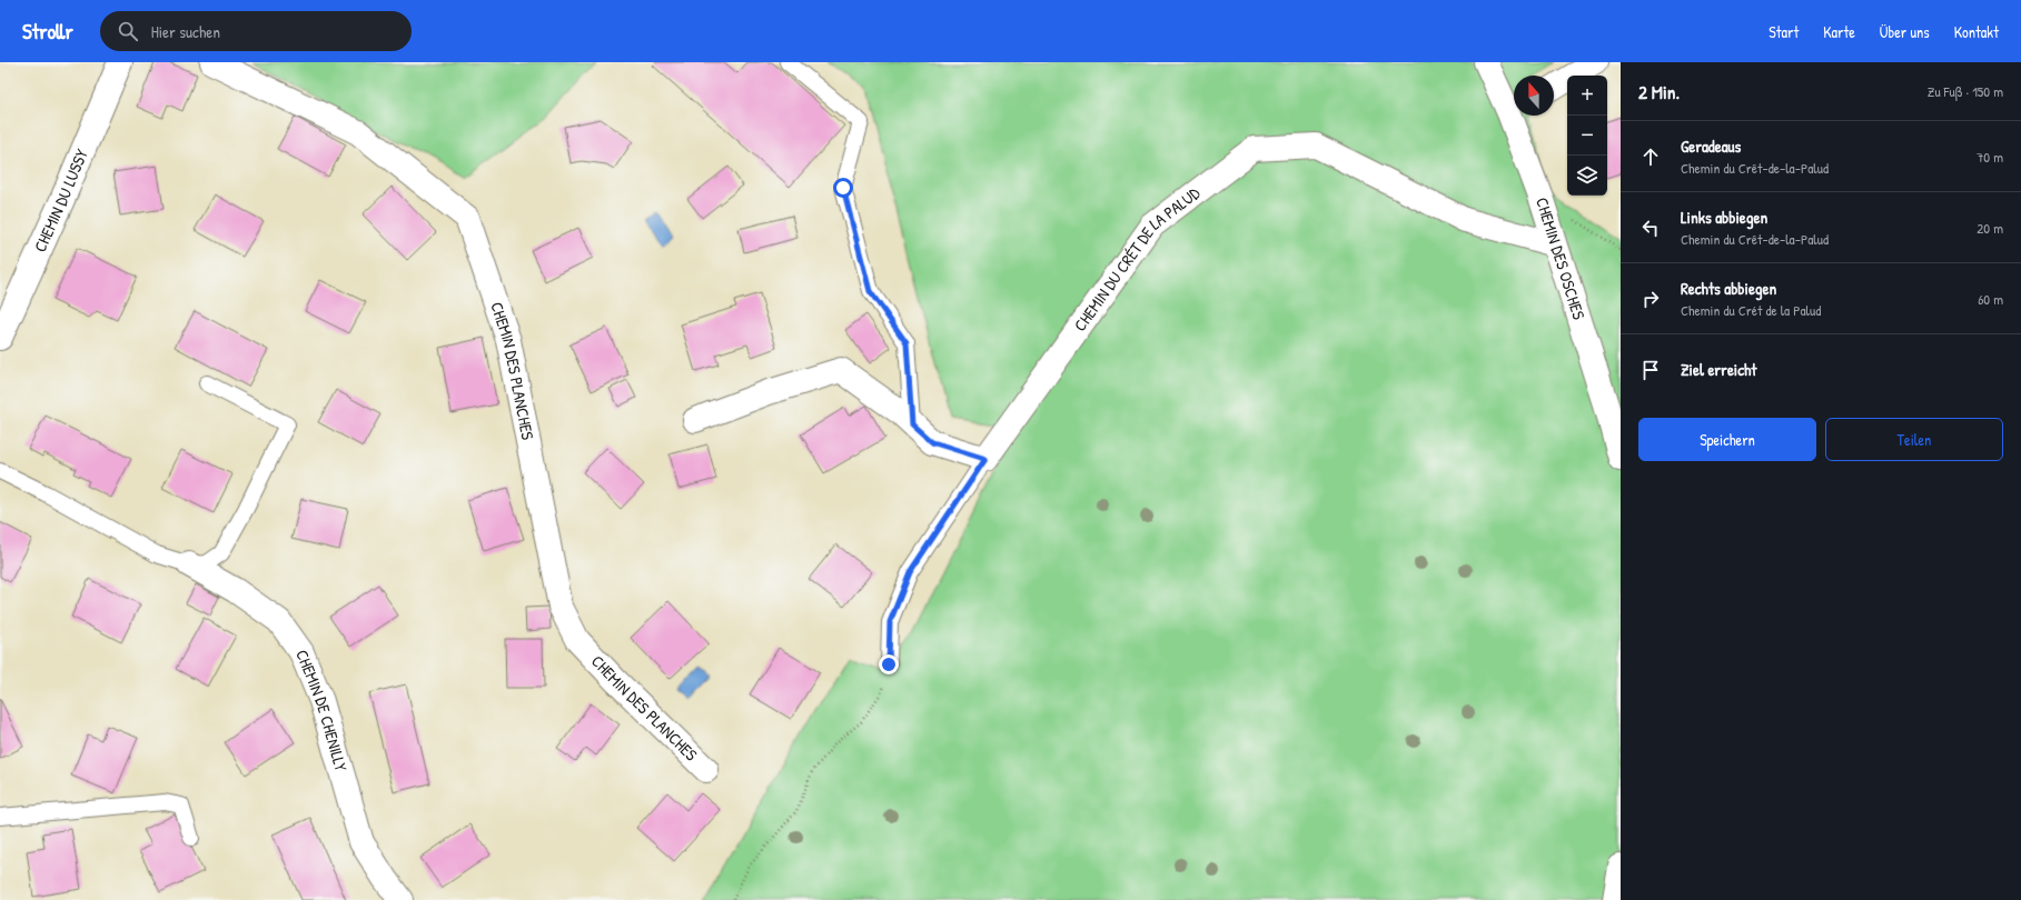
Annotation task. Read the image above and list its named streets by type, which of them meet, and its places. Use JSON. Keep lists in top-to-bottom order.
{
  "streets": {
    "street": [
      "CHEMIN DU LUSSY",
      "CHEMIN DES OSCHES",
      "CHEMIN DU CRÉT DE LA PALUD",
      "CHEMIN DES PLANCHES",
      "CHEMIN DE CHENILLY"
    ]
  },
  "crossings": [
    ["CHEMIN DES OSCHES", "CHEMIN DU CRÉT DE LA PALUD"]
  ],
  "north": "top",
  "page": {
    "header": "Strollr",
    "search": "Hier suchen",
    "nav": [
      "Start",
      "Karte",
      "Über uns",
      "Kontakt"
    ],
    "heading": ["2 Min.", "Zu Fuß · 150 m"],
    "map_buttons": ["+", "−"],
    "list": [
      ["Geradeaus", "Chemin du Crêt-de-la-Palud", "70 m"],
      ["Links abbiegen", "Chemin du Crêt-de-la-Palud", "20 m"],
      ["Rechts abbiegen", "Chemin du Crét de la Palud", "60 m"],
      "Ziel erreicht"
    ],
    "buttons": ["Speichern", "Teilen"]
  }
}
